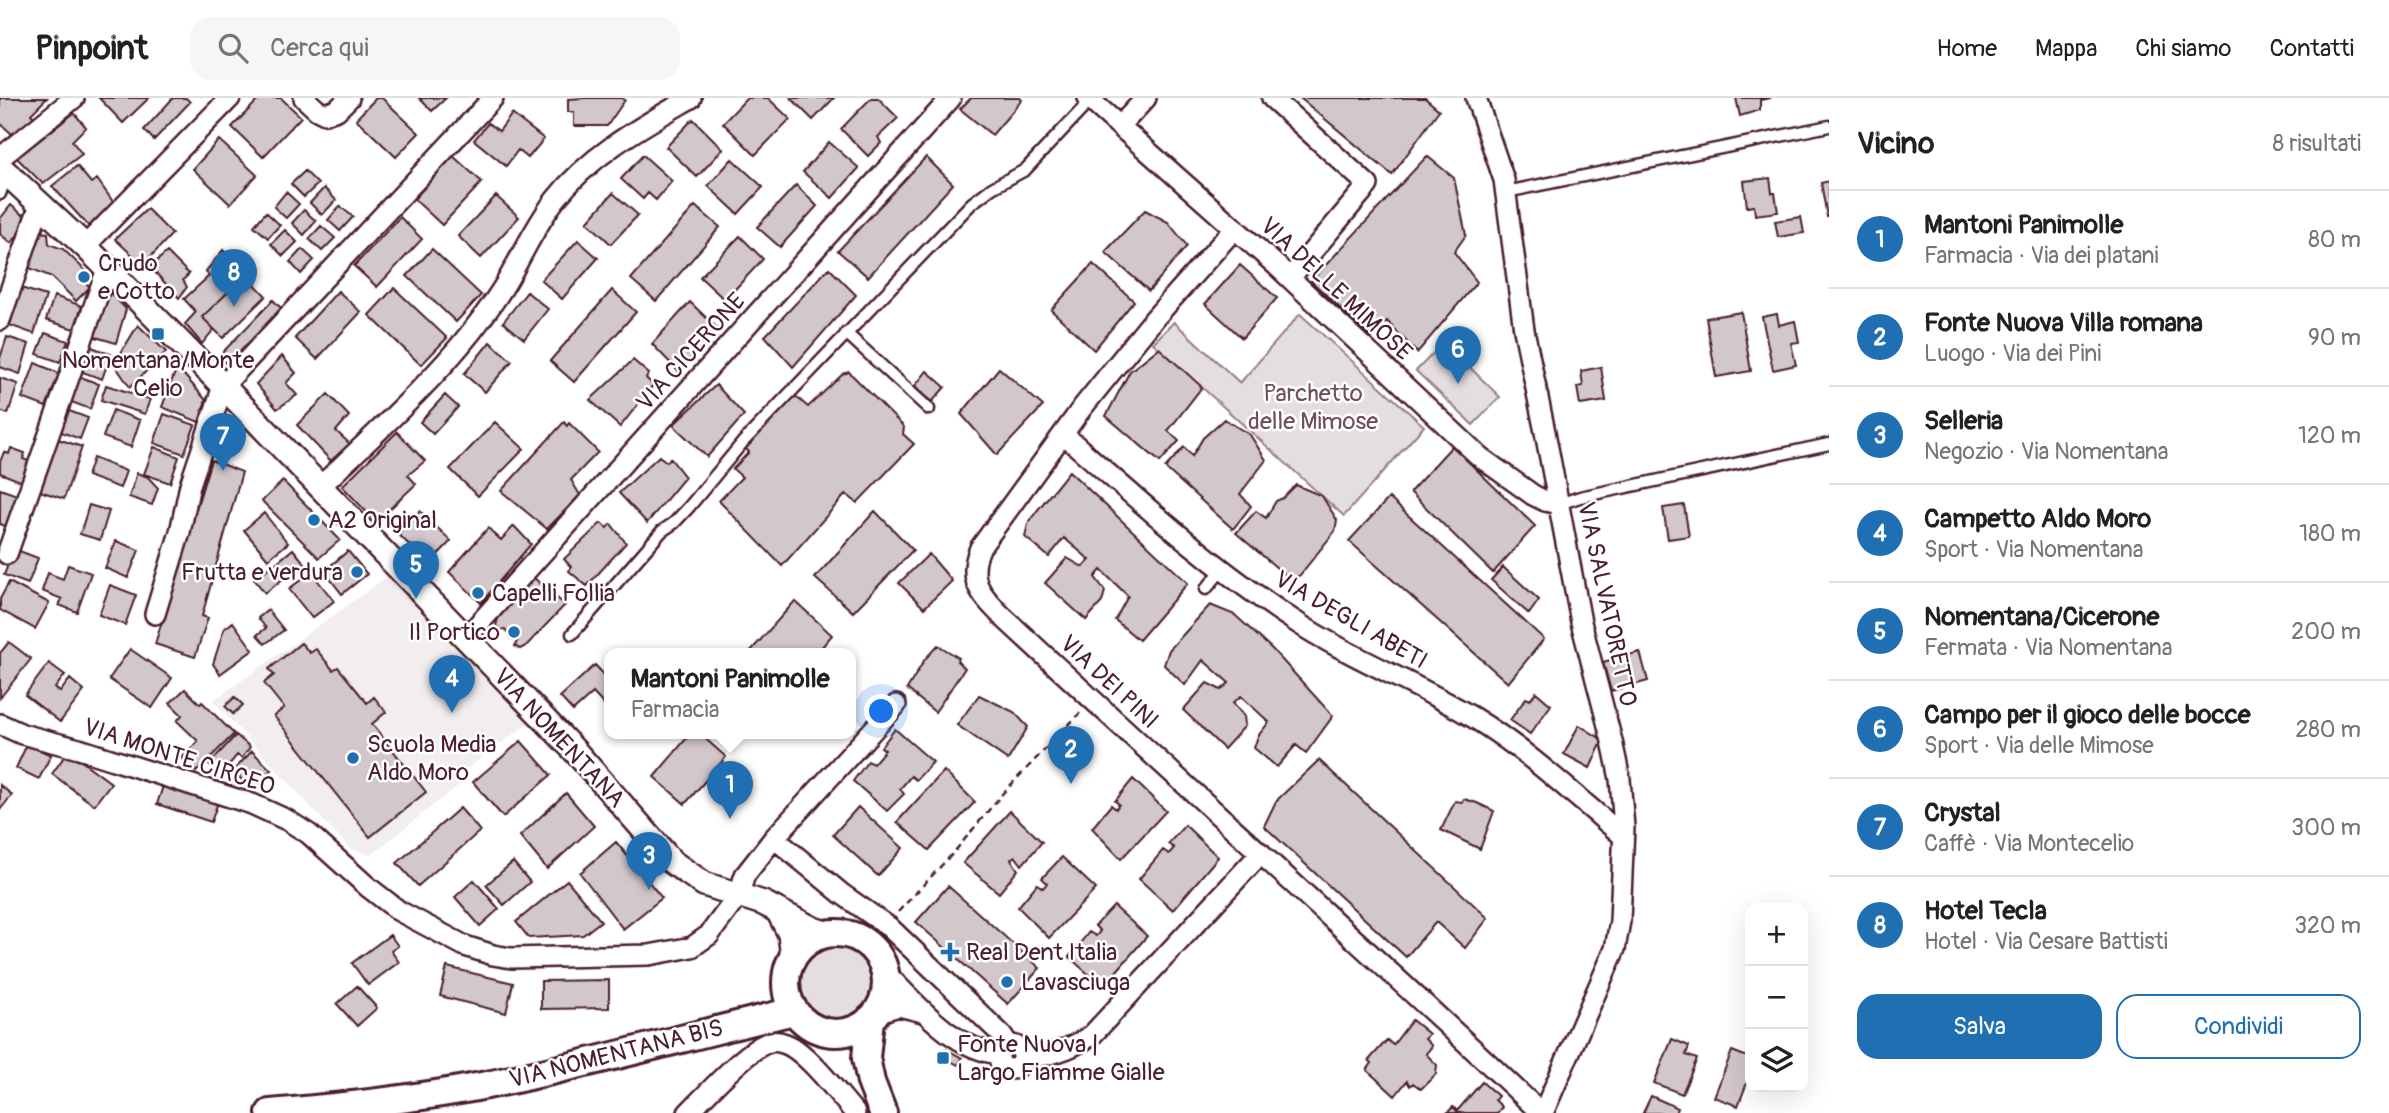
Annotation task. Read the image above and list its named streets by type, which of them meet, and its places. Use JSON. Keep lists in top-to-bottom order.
{
  "streets": {
    "main road": ["VIA NOMENTANA BIS"],
    "street": [
      "VIA DELLE MIMOSE",
      "VIA CICERONE",
      "VIA SALVATORETTO",
      "VIA DEGLI ABETI",
      "VIA DEI PINI",
      "VIA NOMENTANA",
      "VIA MONTE CIRCEO"
    ]
  },
  "crossings": [
    ["VIA DELLE MIMOSE", "VIA SALVATORETTO"],
    ["VIA DELLE MIMOSE", "VIA DEI PINI"],
    ["VIA CICERONE", "VIA NOMENTANA"],
    ["VIA SALVATORETTO", "VIA DEGLI ABETI"],
    ["VIA SALVATORETTO", "VIA DEI PINI"],
    ["VIA DEGLI ABETI", "VIA DEI PINI"],
    ["VIA NOMENTANA", "VIA MONTE CIRCEO"],
    ["VIA NOMENTANA", "VIA NOMENTANA BIS"]
  ],
  "parks": ["Parchetto delle Mimose"],
  "places": {
    "other": [
      "Crudo e Cotto",
      "A2 Original",
      "Frutta e verdura",
      "Capelli Follia",
      "Il Portico",
      "Scuola Media Aldo Moro",
      "Lavasciuga"
    ],
    "transit": ["Nomentana/Monte Celio", "Fonte Nuova | Largo Fiamme Gialle"],
    "health": ["Real Dent Italia"]
  },
  "page": {
    "header": "Pinpoint",
    "search": "Cerca qui",
    "nav": [
      "Home",
      "Mappa",
      "Chi siamo",
      "Contatti"
    ],
    "heading": ["Vicino", "8 risultati"],
    "list": [
      {
        "mark": "1",
        "name": "Mantoni Panimolle",
        "note": "Farmacia · Via dei platani",
        "value": "80 m"
      },
      {
        "mark": "2",
        "name": "Fonte Nuova Villa romana",
        "note": "Luogo · Via dei Pini",
        "value": "90 m"
      },
      {
        "mark": "3",
        "name": "Selleria",
        "note": "Negozio · Via Nomentana",
        "value": "120 m"
      },
      {
        "mark": "4",
        "name": "Campetto Aldo Moro",
        "note": "Sport · Via Nomentana",
        "value": "180 m"
      },
      {
        "mark": "5",
        "name": "Nomentana/Cicerone",
        "note": "Fermata · Via Nomentana",
        "value": "200 m"
      },
      {
        "mark": "6",
        "name": "Campo per il gioco delle bocce",
        "note": "Sport · Via delle Mimose",
        "value": "280 m"
      },
      {
        "mark": "7",
        "name": "Crystal",
        "note": "Caffè · Via Montecelio",
        "value": "300 m"
      },
      {
        "mark": "8",
        "name": "Hotel Tecla",
        "note": "Hotel · Via Cesare Battisti",
        "value": "320 m"
      }
    ],
    "pins": [
      "8",
      "6",
      "7",
      "5",
      "4",
      "2",
      "1",
      "3"
    ],
    "popup": ["Mantoni Panimolle", "Farmacia"],
    "map_buttons": ["+", "−"],
    "buttons": ["Salva", "Condividi"]
  }
}
